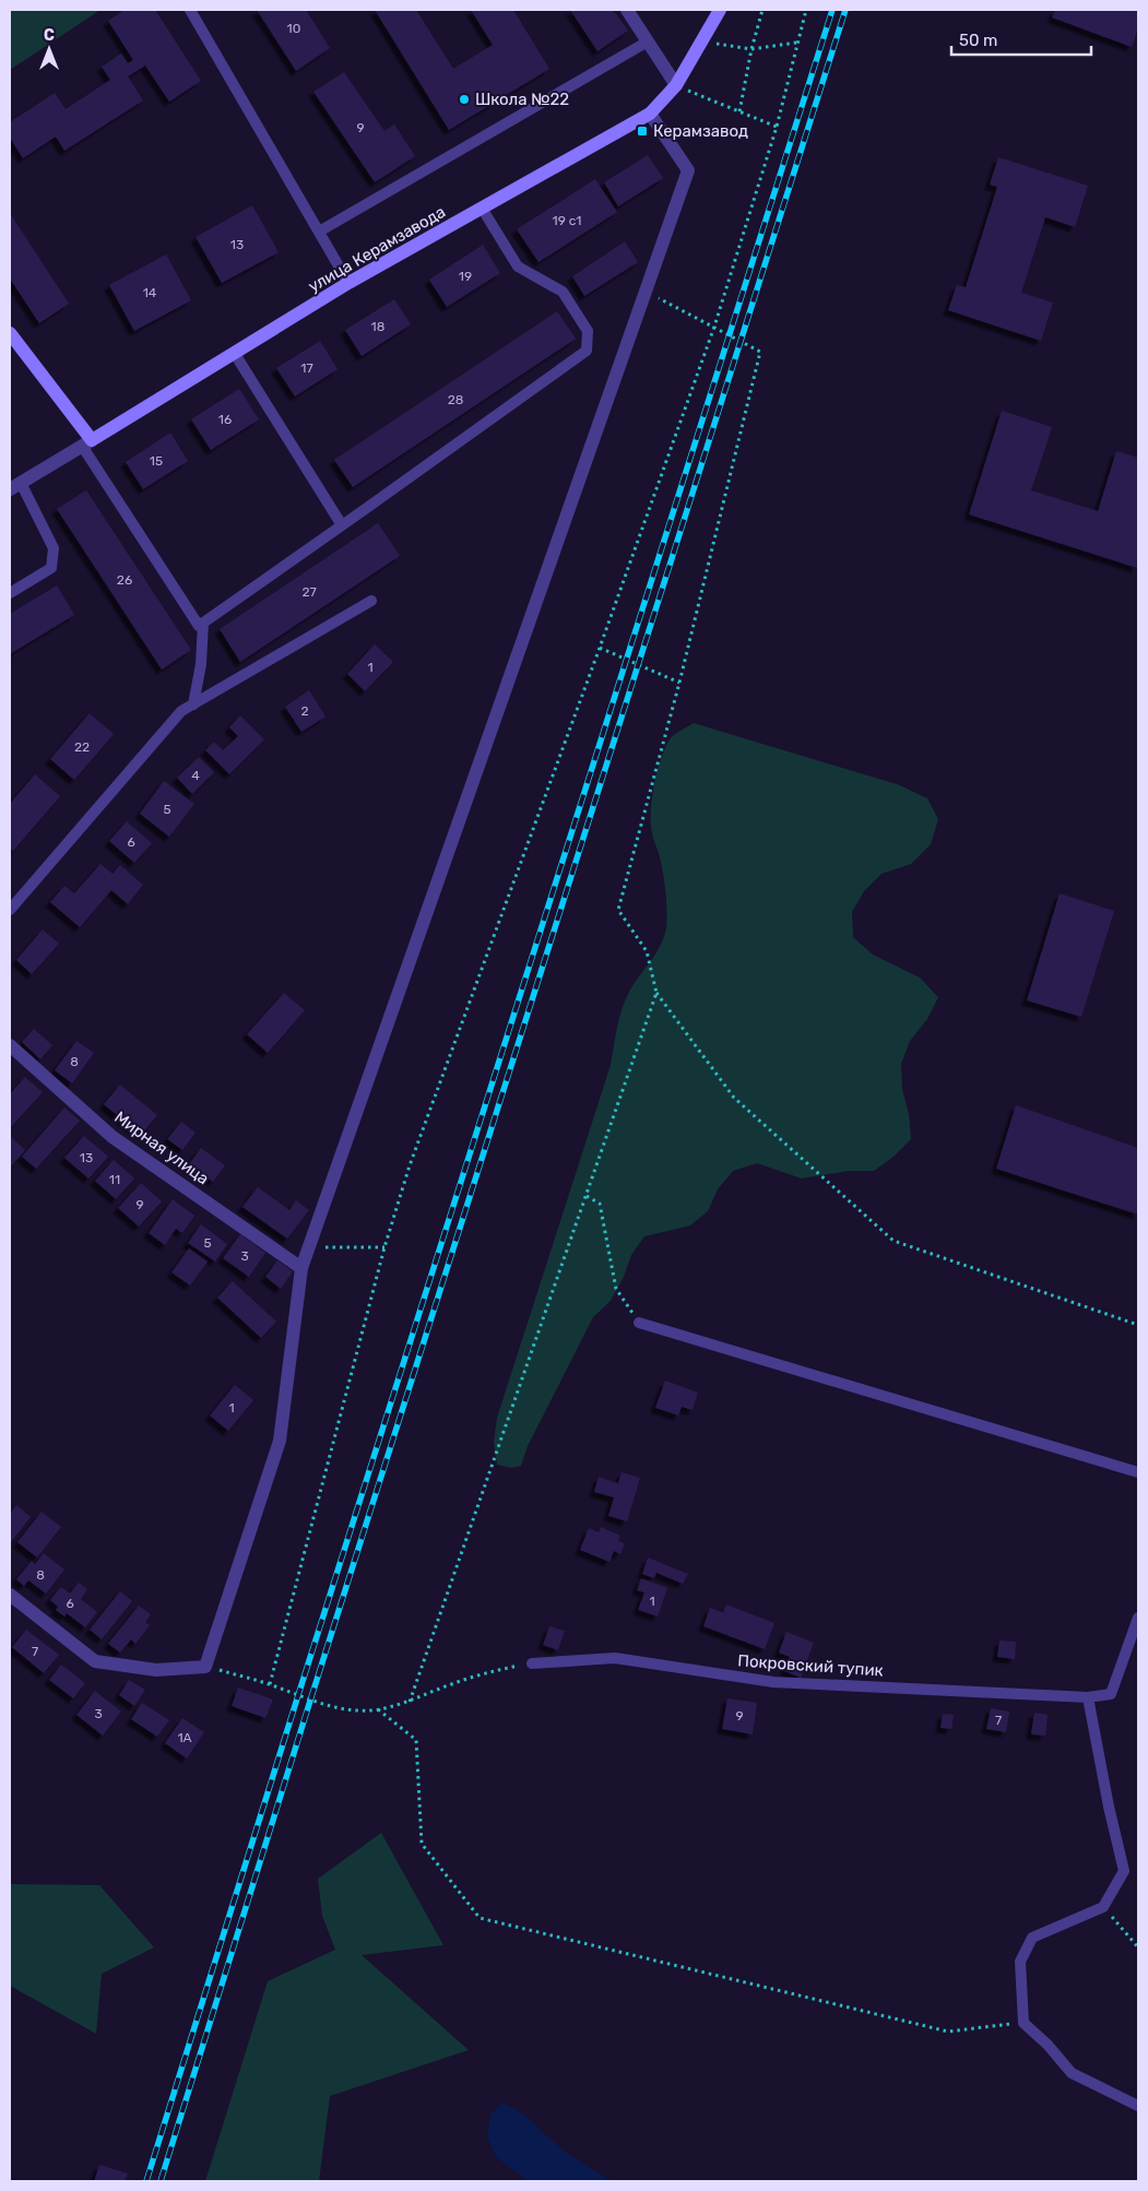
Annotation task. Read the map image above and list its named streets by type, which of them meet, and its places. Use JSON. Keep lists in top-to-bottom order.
{
  "streets": {
    "street": ["улица Керамзавода", "Мирная улица"],
    "lane": ["Покровский тупик"]
  },
  "places": {
    "other": ["Школа №22"],
    "transit": ["Керамзавод"]
  },
  "house_numbers": [
    "10",
    "9",
    "19 с1",
    "13",
    "19",
    "14",
    "18",
    "17",
    "28",
    "16",
    "15",
    "26",
    "27",
    "1",
    "2",
    "22",
    "4",
    "5",
    "6",
    "8",
    "13",
    "11",
    "9",
    "5",
    "3",
    "1",
    "8",
    "1",
    "6",
    "7",
    "3",
    "9",
    "7",
    "1А"
  ],
  "scale_bar": "50 m",
  "north": "top"
}
